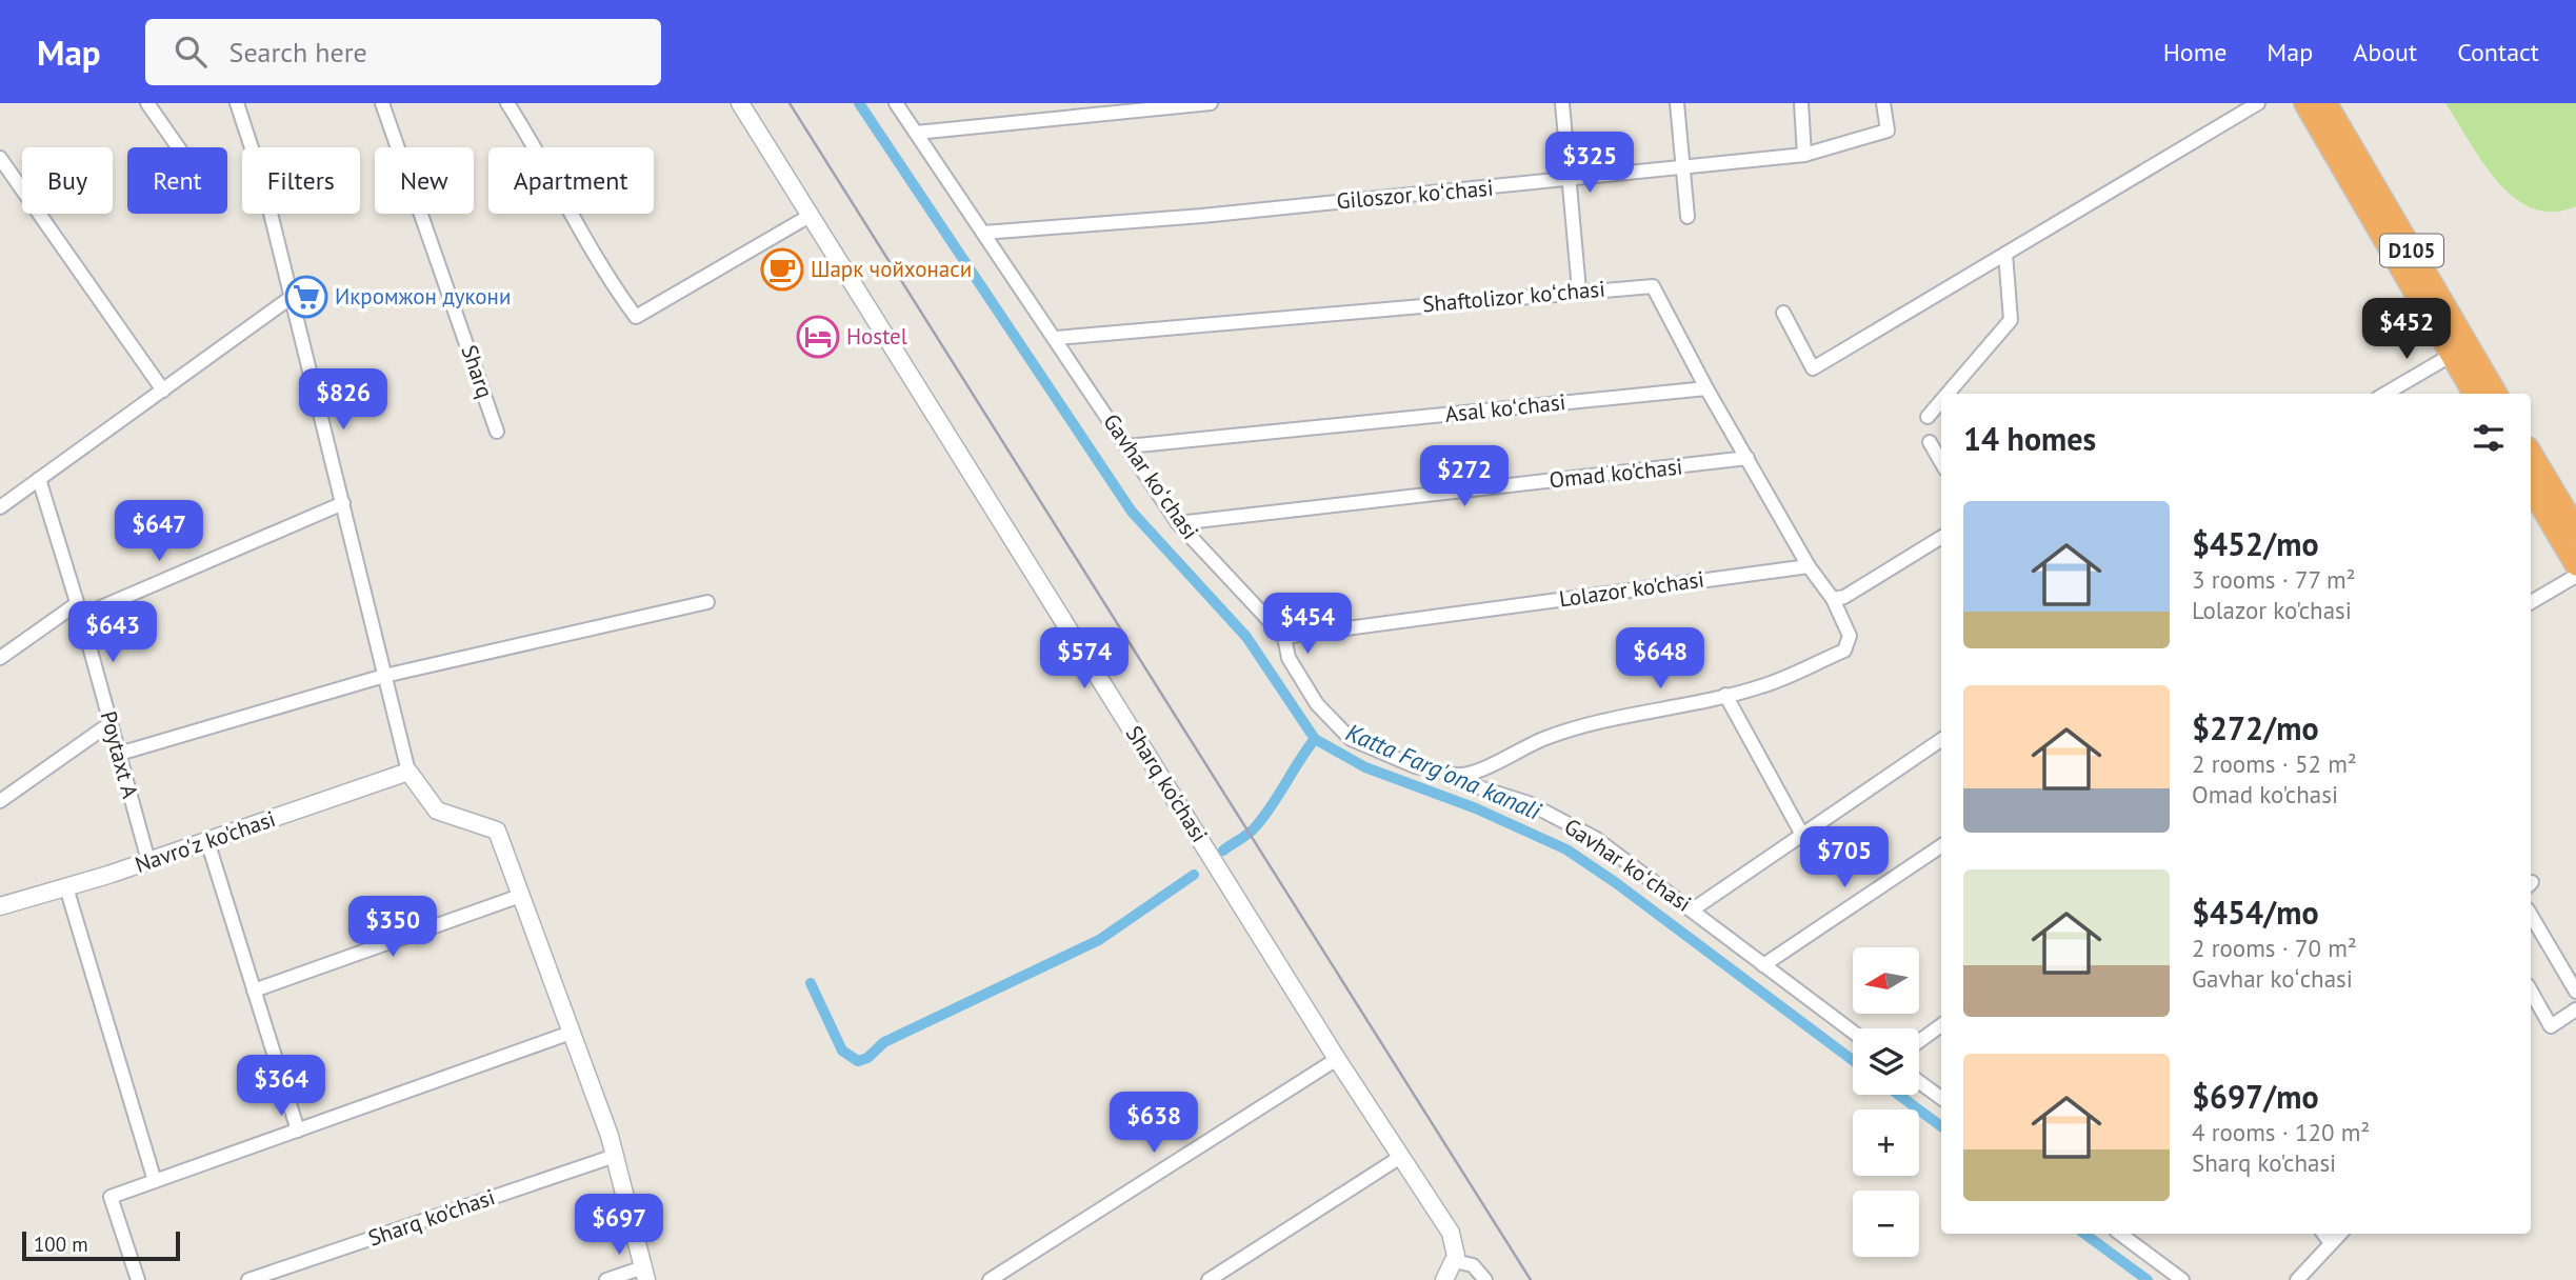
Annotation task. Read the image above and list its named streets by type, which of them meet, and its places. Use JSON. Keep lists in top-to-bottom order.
{
  "streets": {
    "highway": ["D105"],
    "main road": ["Sharq ko'chasi", "Navro'z ko'chasi"],
    "street": [
      "Giloszor koʻchasi",
      "Shaftolizor koʻchasi",
      "Sharq",
      "Asal koʻchasi",
      "Omad ko'chasi",
      "Gavhar koʻchasi",
      "Lolazor ko'chasi",
      "Poytaxt A"
    ]
  },
  "crossings": [
    ["Giloszor koʻchasi", "Gavhar koʻchasi"],
    ["Shaftolizor koʻchasi", "Asal koʻchasi"],
    ["Shaftolizor koʻchasi", "Omad ko'chasi"],
    ["Shaftolizor koʻchasi", "Gavhar koʻchasi"],
    ["Shaftolizor koʻchasi", "Lolazor ko'chasi"],
    ["Asal koʻchasi", "Gavhar koʻchasi"],
    ["Omad ko'chasi", "Gavhar koʻchasi"],
    ["Gavhar koʻchasi", "Lolazor ko'chasi"],
    ["Poytaxt A", "Navro'z ko'chasi"]
  ],
  "water": ["Katta Farg'ona kanali"],
  "places": {
    "cafe": ["Шарк чойхонаси"],
    "supermarket": ["Икромжон дукони"],
    "hotel": ["Hostel"]
  },
  "scale_bar": "100 m",
  "north": "left",
  "page": {
    "header": "Map",
    "search": "Search here",
    "nav": [
      "Home",
      "Map",
      "About",
      "Contact"
    ],
    "price": [
      "$325",
      "$452",
      "$826",
      "$272",
      "$647",
      "$454",
      "$643",
      "$574",
      "$648",
      "$705",
      "$350",
      "$364",
      "$638",
      "$697"
    ],
    "chip": [
      "Buy",
      "Rent",
      "Filters",
      "New",
      "Apartment"
    ],
    "heading": "14 homes",
    "list": [
      {
        "name": "$452/mo",
        "note": "3 rooms · 77 m² · Lolazor ko'chasi"
      },
      {
        "name": "$272/mo",
        "note": "2 rooms · 52 m² · Omad ko'chasi"
      },
      {
        "name": "$454/mo",
        "note": "2 rooms · 70 m² · Gavhar koʻchasi"
      },
      {
        "name": "$697/mo",
        "note": "4 rooms · 120 m² · Sharq ko'chasi"
      }
    ],
    "map_buttons": ["+", "−"],
    "scale": "100 m"
  }
}
